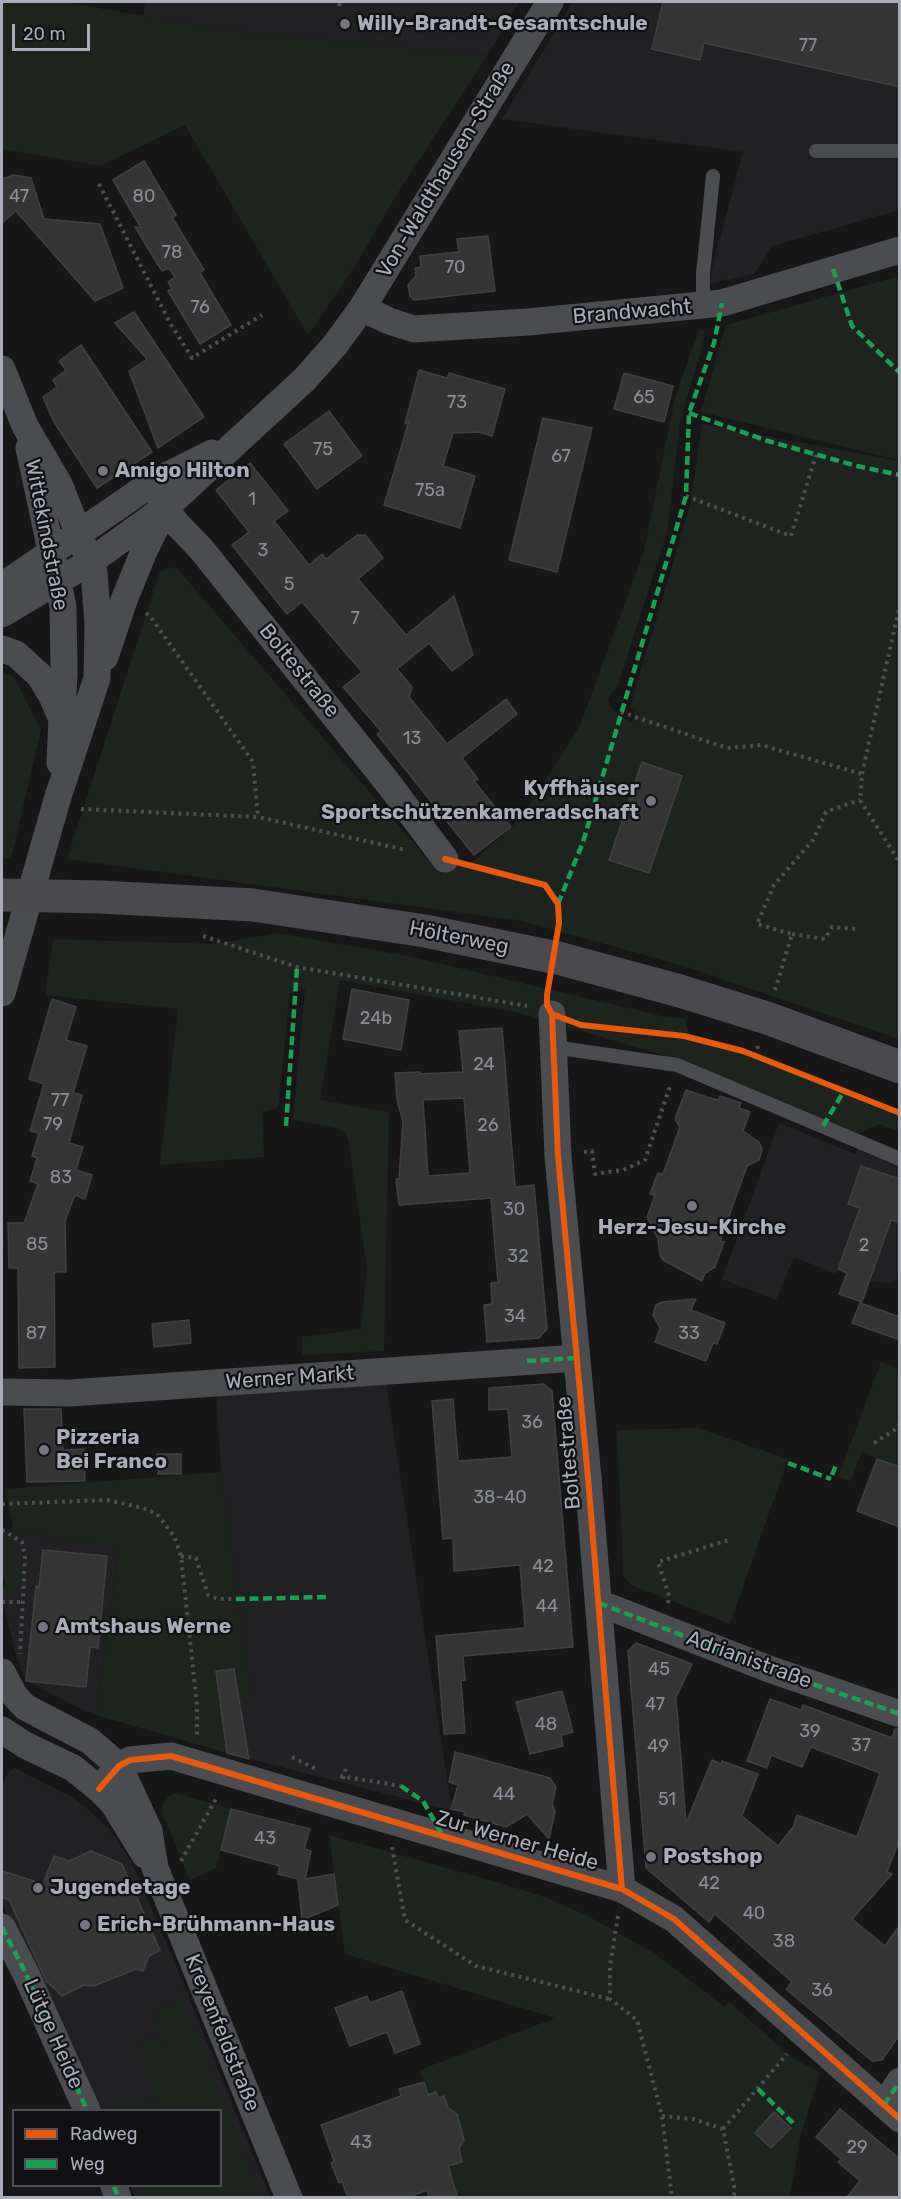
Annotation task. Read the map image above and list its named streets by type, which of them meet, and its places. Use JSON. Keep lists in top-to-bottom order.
{
  "streets": {
    "main road": ["Hölterweg"],
    "street": [
      "Von-Waldthausen-Straße",
      "Brandwacht",
      "Wittekindstraße",
      "Boltestraße",
      "Werner Markt",
      "Adrianistraße",
      "Zur Werner Heide",
      "Kreyenfeldstraße",
      "Lütge Heide"
    ]
  },
  "crossings": [
    ["Von-Waldthausen-Straße", "Brandwacht"],
    ["Von-Waldthausen-Straße", "Boltestraße"],
    ["Boltestraße", "Werner Markt"],
    ["Boltestraße", "Adrianistraße"],
    ["Boltestraße", "Zur Werner Heide"],
    ["Zur Werner Heide", "Kreyenfeldstraße"]
  ],
  "places": [
    "Willy-Brandt-Gesamtschule",
    "Amigo Hilton",
    "Kyffhäuser Sportschützenkameradschaft",
    "Herz-Jesu-Kirche",
    "Pizzeria Bei Franco",
    "Amtshaus Werne",
    "Postshop",
    "Jugendetage",
    "Erich-Brühmann-Haus"
  ],
  "house_numbers": [
    "77",
    "47",
    "80",
    "78",
    "70",
    "76",
    "65",
    "73",
    "75",
    "67",
    "75a",
    "1",
    "3",
    "5",
    "7",
    "13",
    "24b",
    "24",
    "77",
    "79",
    "26",
    "83",
    "30",
    "85",
    "2",
    "32",
    "34",
    "87",
    "33",
    "36",
    "38-40",
    "42",
    "44",
    "45",
    "47",
    "48",
    "39",
    "37",
    "49",
    "44",
    "51",
    "43",
    "42",
    "40",
    "38",
    "36",
    "43",
    "29"
  ],
  "legend": ["Radweg", "Weg"],
  "scale_bar": "20 m"
}
